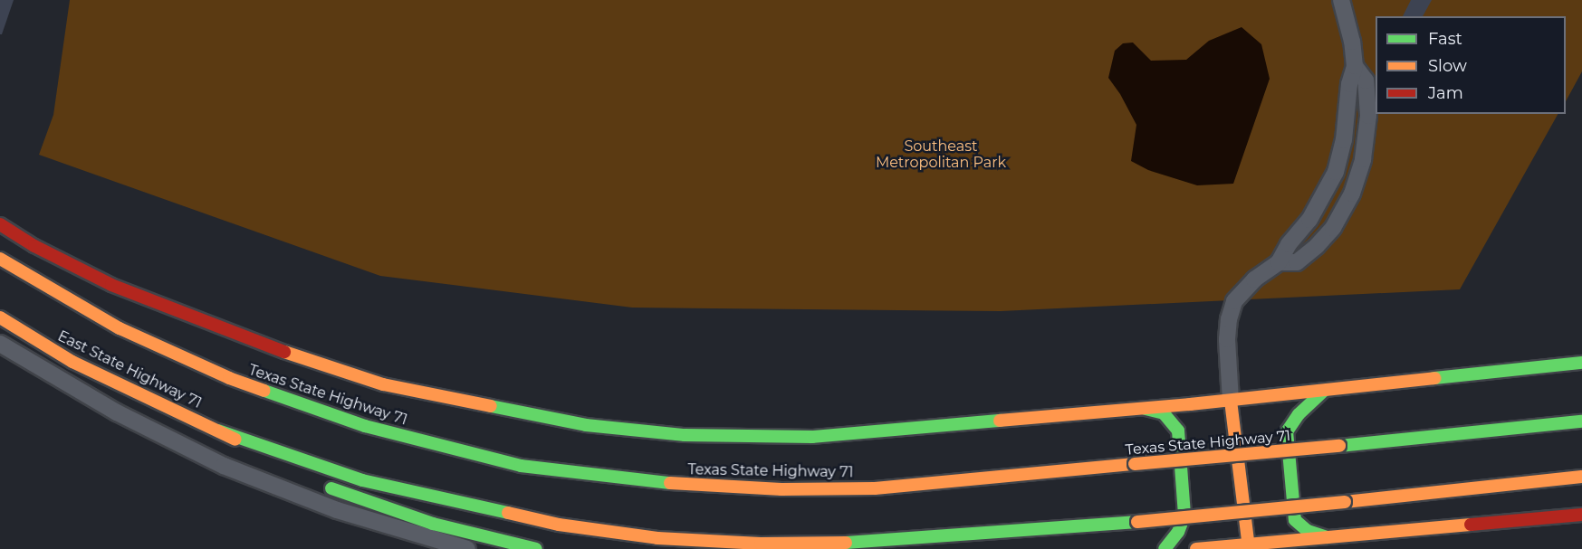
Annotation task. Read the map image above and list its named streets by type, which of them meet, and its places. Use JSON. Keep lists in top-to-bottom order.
{
  "streets": {
    "main road": ["East State Highway 71", "Texas State Highway 71"]
  },
  "parks": ["Southeast Metropolitan Park"],
  "legend": ["Fast", "Slow", "Jam"]
}
